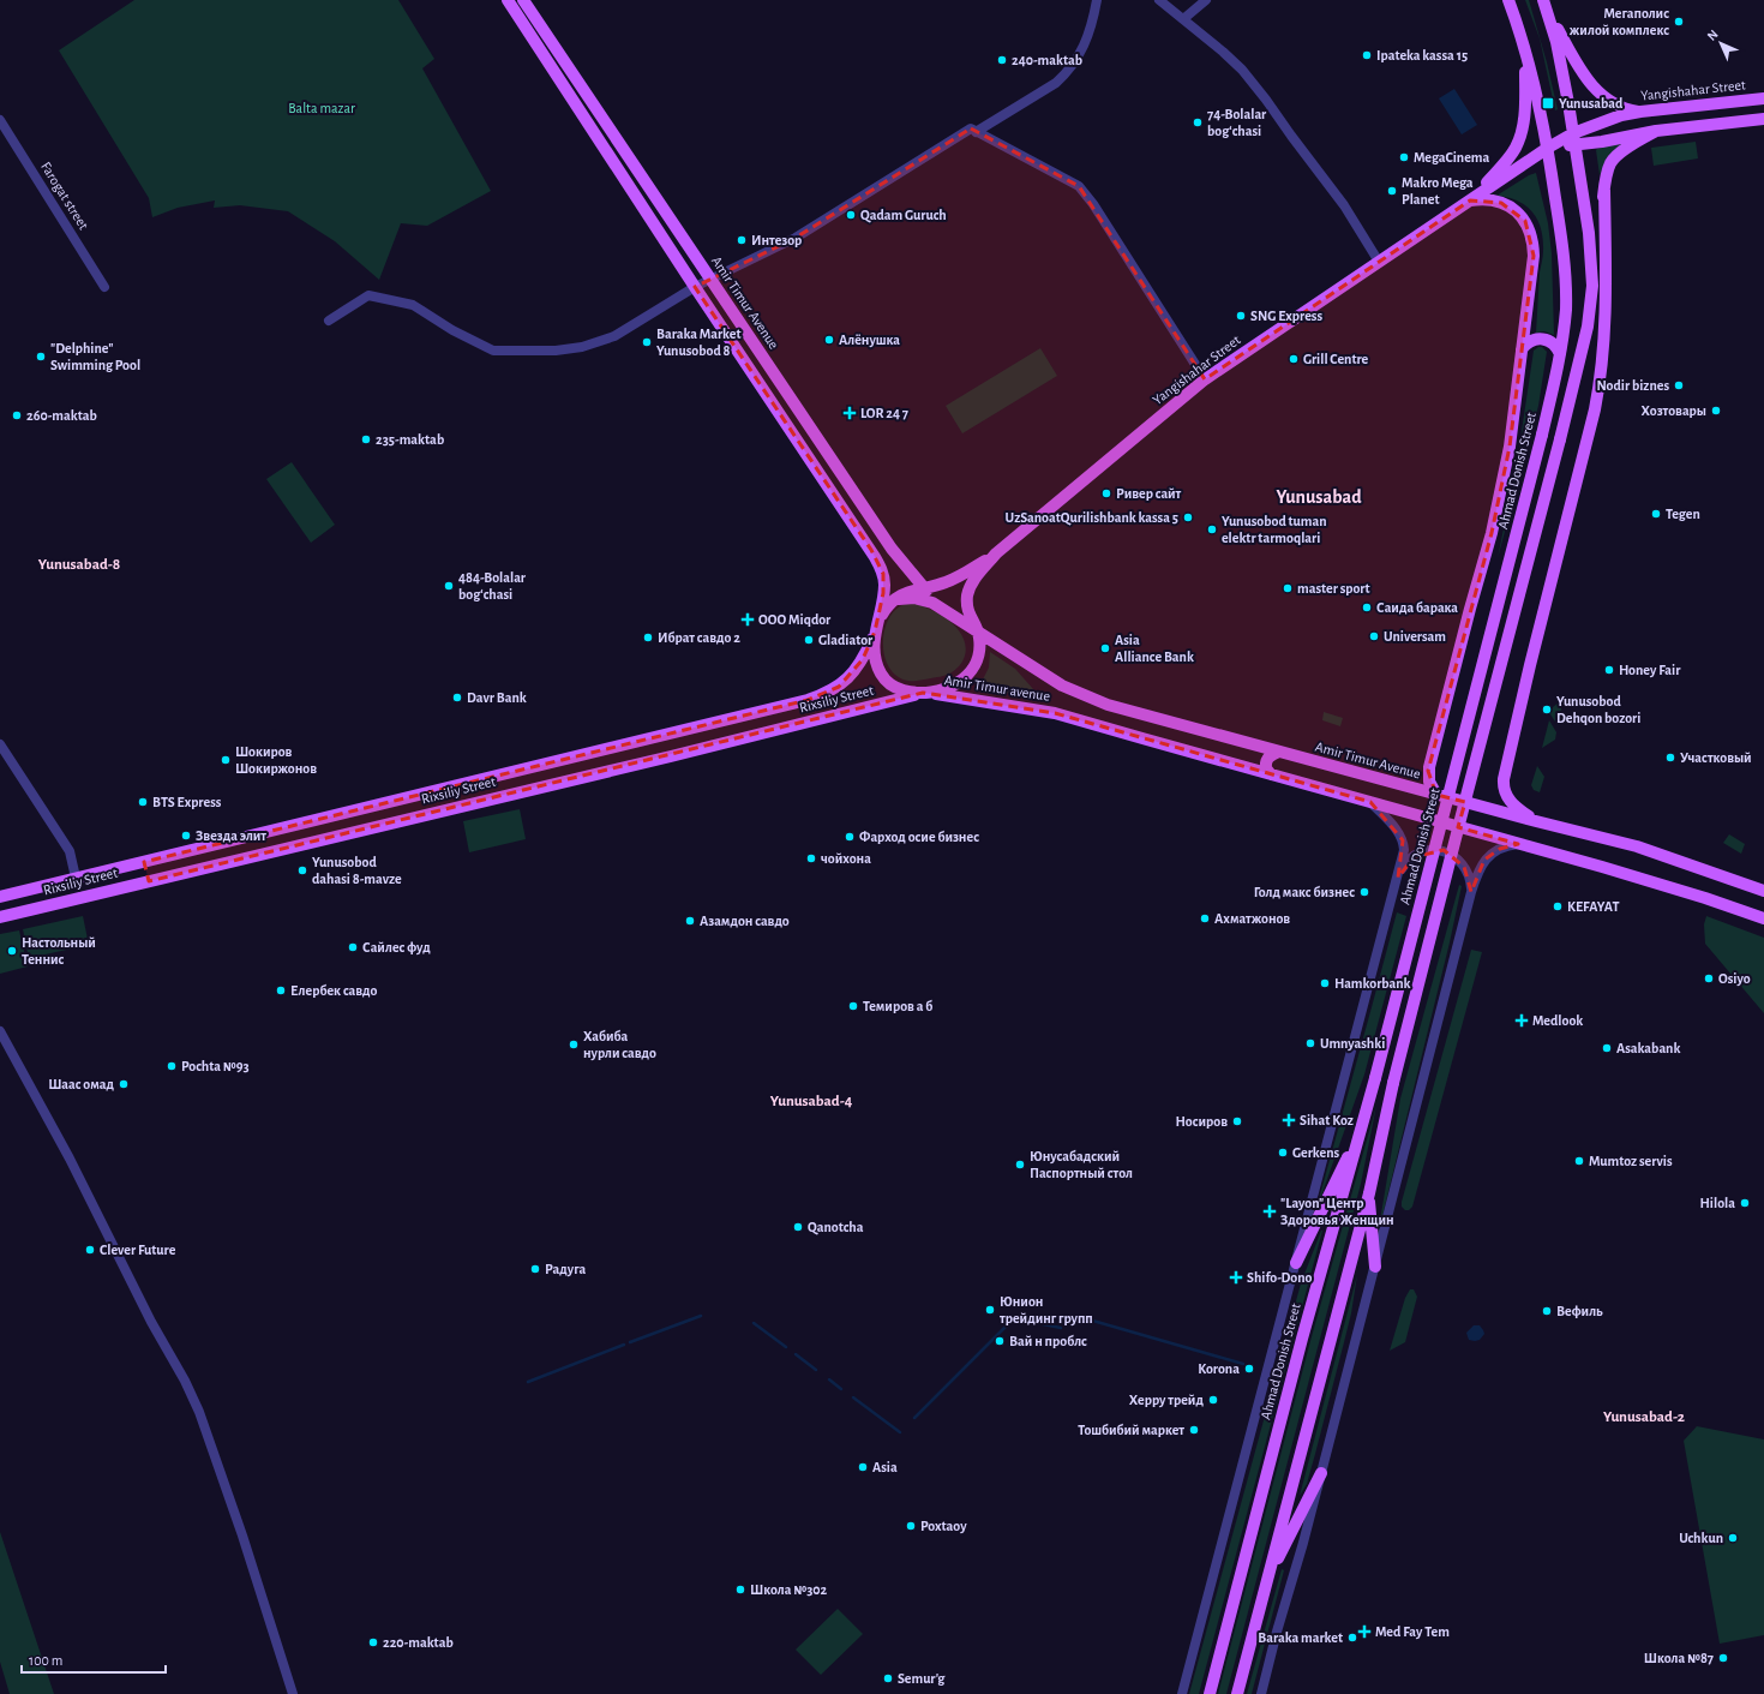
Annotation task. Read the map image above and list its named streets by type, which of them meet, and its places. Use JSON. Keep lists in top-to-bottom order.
{
  "streets": {
    "main road": [
      "Yangishahar Street",
      "Amir Timur Avenue",
      "Ahmad Donish Street",
      "Amir Timur avenue",
      "Rixsiliy Street"
    ],
    "street": ["Farogat street"]
  },
  "crossings": [
    ["Yangishahar Street", "Amir Timur Avenue"],
    ["Yangishahar Street", "Ahmad Donish Street"],
    ["Yangishahar Street", "Amir Timur avenue"],
    ["Yangishahar Street", "Rixsiliy Street"],
    ["Amir Timur Avenue", "Amir Timur avenue"],
    ["Amir Timur Avenue", "Rixsiliy Street"],
    ["Amir Timur avenue", "Rixsiliy Street"]
  ],
  "districts": [
    "Yunusabad",
    "Yunusabad-8",
    "Yunusabad-4",
    "Yunusabad-2"
  ],
  "parks": ["Balta mazar"],
  "places": {
    "other": [
      "Мегаполис жилой комплекс",
      "Ipateka kassa 15",
      "240-maktab",
      "74-Bolalar bogʻchasi",
      "MegaCinema",
      "Makro Mega Planet",
      "Qadam Guruch",
      "Интезор",
      "SNG Express",
      "Алёнушка",
      "Baraka Market Yunusobod 8",
      "\"Delphine\" Swimming Pool",
      "Grill Centre",
      "Nodir biznes",
      "Хозтовары",
      "260-maktab",
      "235-maktab",
      "Ривер сайт",
      "Tegen",
      "UzSanoatQurilishbank kassa 5",
      "Yunusobod tuman elektr tarmoqlari",
      "484-Bolalar bogʻchasi",
      "master sport",
      "Саида барака",
      "Universam",
      "Ибрат савдо 2",
      "Gladiator",
      "Asia Alliance Bank",
      "Honey Fair",
      "Davr Bank",
      "Yunusobod Dehqon bozori",
      "Участковый",
      "Шокиров Шокиржонов",
      "BTS Express",
      "Звезда элит",
      "Фарход осие бизнес",
      "чойхона",
      "Yunusobod dahasi 8-mavze",
      "Голд макс бизнес",
      "KEFAYAT",
      "Ахматжонов",
      "Азамдон савдо",
      "Сайлес фуд",
      "Настольный Теннис",
      "Osiyo",
      "Hamkorbank",
      "Елербек савдо",
      "Темиров а б",
      "Umnyashki",
      "Хабиба нурли савдо",
      "Asakabank",
      "Pochta №93",
      "Шаас омад",
      "Носиров",
      "Gerkens",
      "Mumtoz servis",
      "Юнусабадский Паспортный стол",
      "Hilola",
      "Qanotcha",
      "Clever Future",
      "Радуга",
      "Юнион трейдинг групп",
      "Вефиль",
      "Вай н проблс",
      "Korona",
      "Херру трейд",
      "Тошбибий маркет",
      "Asia",
      "Poxtaoy",
      "Uchkun",
      "Школа №302",
      "Baraka market",
      "220-maktab",
      "Школа №87",
      "Semur'g"
    ],
    "transit": ["Yunusabad"],
    "health": [
      "LOR 24 7",
      "OOO Miqdor",
      "Medlook",
      "Sihat Koz",
      "\"Layon\" Центр Здоровья Женщин",
      "Shifo-Dono",
      "Med Fay Tem"
    ]
  },
  "scale_bar": "100 m",
  "north": "top left"
}
